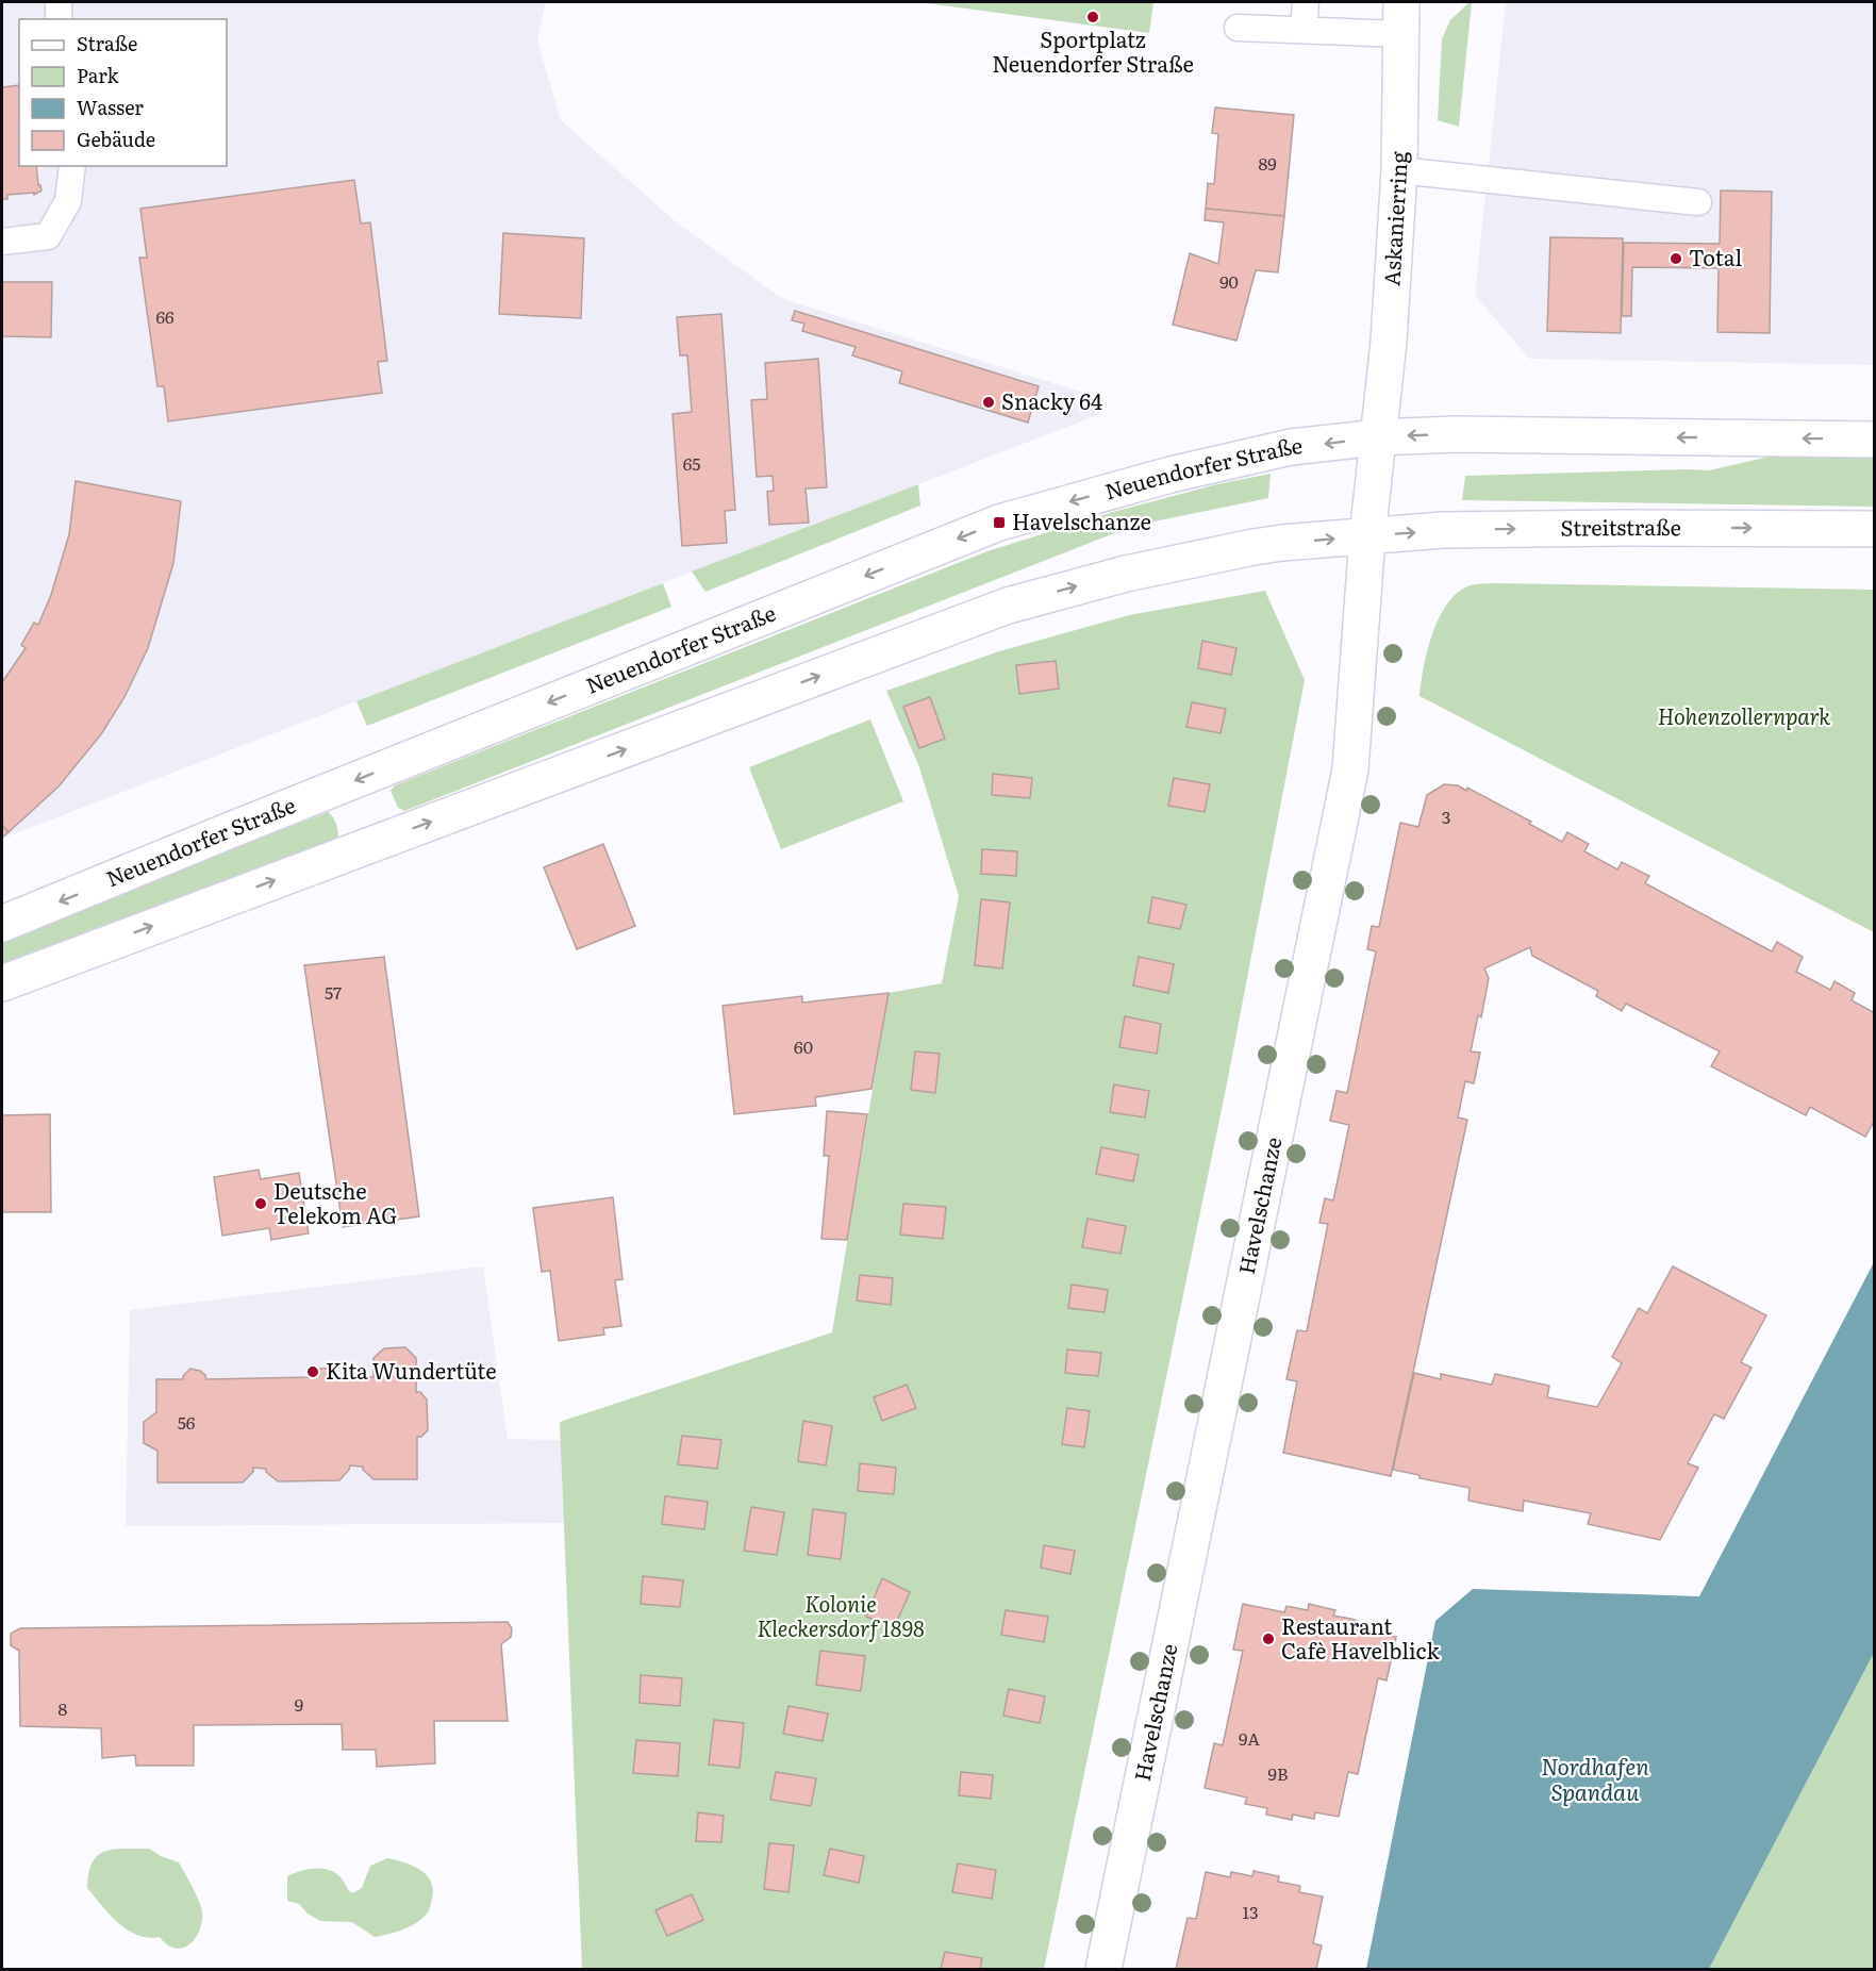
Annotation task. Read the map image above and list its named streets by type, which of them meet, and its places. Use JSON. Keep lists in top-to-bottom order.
{
  "streets": {
    "main road": [
      "Askanierring",
      "Neuendorfer Straße",
      "Streitstraße",
      "Havelschanze"
    ]
  },
  "crossings": [
    ["Askanierring", "Neuendorfer Straße"],
    ["Askanierring", "Havelschanze"],
    ["Neuendorfer Straße", "Havelschanze"],
    ["Streitstraße", "Havelschanze"]
  ],
  "water": ["Nordhafen Spandau"],
  "parks": ["Hohenzollernpark", "Kolonie Kleckersdorf 1898"],
  "places": {
    "other": [
      "Sportplatz Neuendorfer Straße",
      "Total",
      "Snacky 64",
      "Deutsche Telekom AG",
      "Kita Wundertüte",
      "Restaurant Cafè Havelblick"
    ],
    "transit": ["Havelschanze"]
  },
  "house_numbers": [
    "89",
    "90",
    "66",
    "65",
    "3",
    "57",
    "60",
    "56",
    "9",
    "8",
    "9A",
    "9B",
    "13"
  ],
  "legend": [
    "Straße",
    "Park",
    "Wasser",
    "Gebäude"
  ]
}
